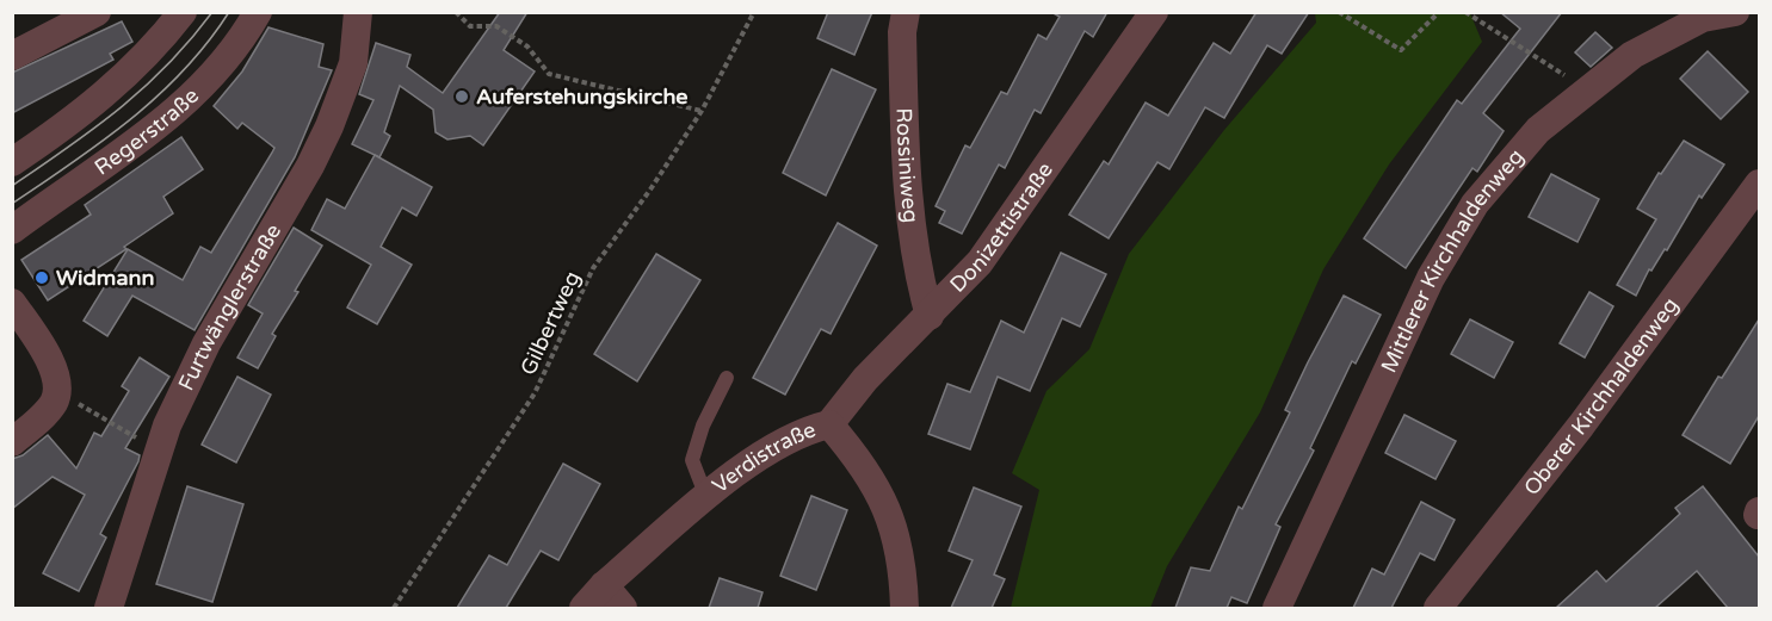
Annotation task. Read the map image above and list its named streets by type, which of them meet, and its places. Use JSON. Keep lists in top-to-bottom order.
{
  "streets": {
    "street": [
      "Regerstraße",
      "Rossiniweg",
      "Donizettistraße",
      "Mittlerer Kirchhaldenweg",
      "Furtwänglerstraße",
      "Oberer Kirchhaldenweg",
      "Verdistraße"
    ],
    "path": ["Gilbertweg"]
  },
  "crossings": [
    ["Rossiniweg", "Donizettistraße"],
    ["Donizettistraße", "Verdistraße"]
  ],
  "places": ["Auferstehungskirche", "Widmann"]
}
